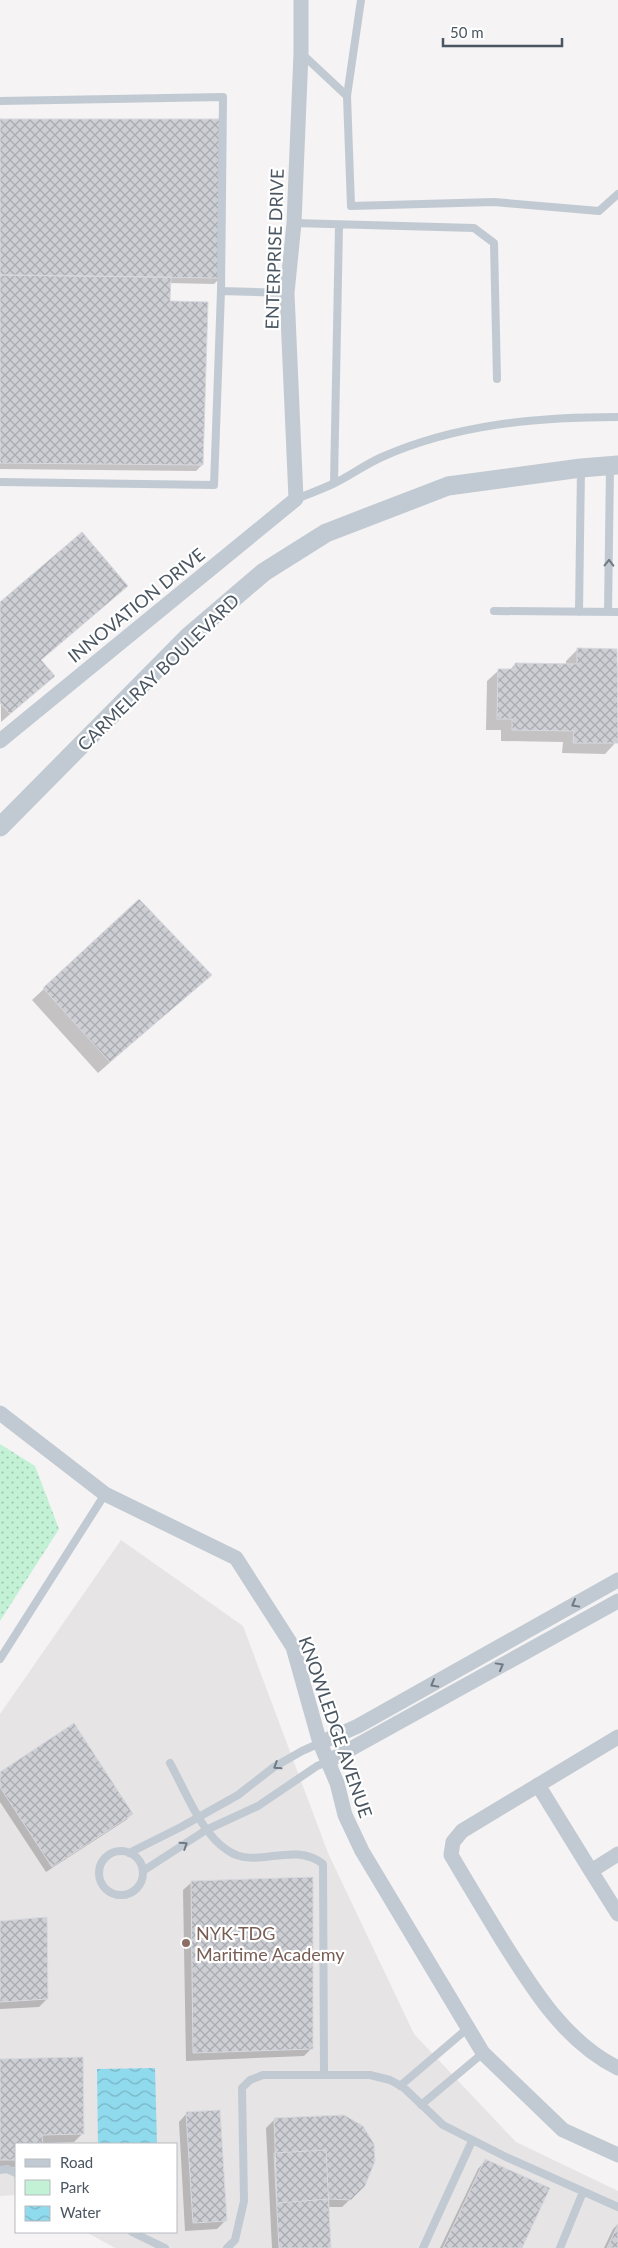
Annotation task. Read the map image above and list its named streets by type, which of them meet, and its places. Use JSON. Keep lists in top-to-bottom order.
{
  "streets": {
    "street": [
      "ENTERPRISE DRIVE",
      "INNOVATION DRIVE",
      "CARMELRAY BOULEVARD",
      "KNOWLEDGE AVENUE"
    ]
  },
  "crossings": [
    ["ENTERPRISE DRIVE", "INNOVATION DRIVE"]
  ],
  "places": ["NYK-TDG Maritime Academy"],
  "legend": ["Road", "Park", "Water"],
  "scale_bar": "50 m"
}
